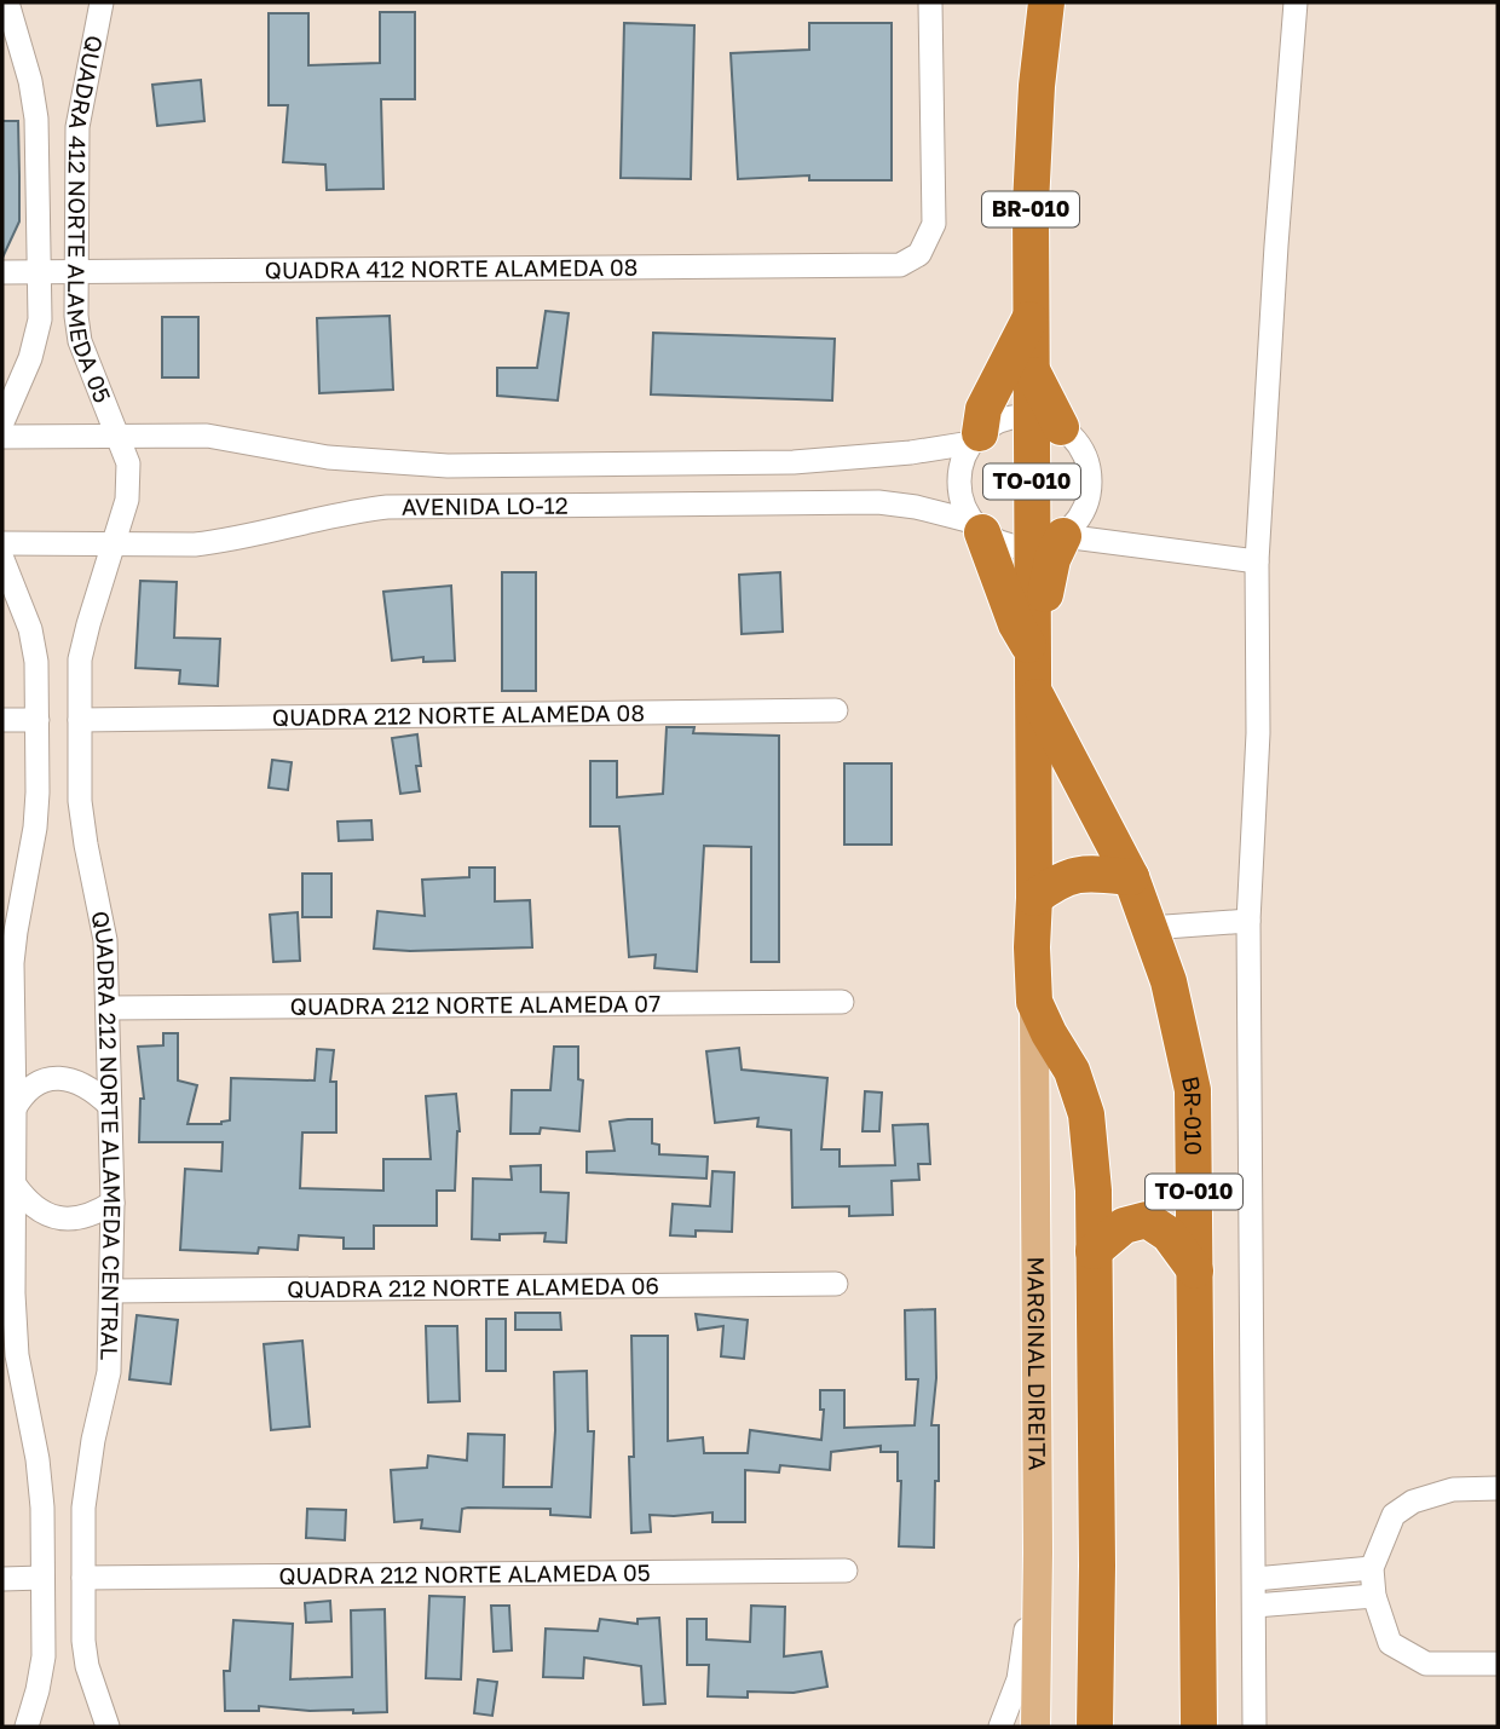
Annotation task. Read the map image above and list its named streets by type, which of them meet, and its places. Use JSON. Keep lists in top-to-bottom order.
{
  "streets": {
    "highway": ["BR-010", "TO-010"],
    "main road": ["MARGINAL DIREITA"],
    "street": [
      "QUADRA 412 NORTE ALAMEDA 05",
      "QUADRA 412 NORTE ALAMEDA 08",
      "AVENIDA LO-12",
      "QUADRA 212 NORTE ALAMEDA 08",
      "QUADRA 212 NORTE ALAMEDA 07",
      "QUADRA 212 NORTE ALAMEDA CENTRAL",
      "QUADRA 212 NORTE ALAMEDA 06",
      "QUADRA 212 NORTE ALAMEDA 05"
    ]
  },
  "crossings": [
    ["BR-010", "TO-010"],
    ["BR-010", "AVENIDA LO-12"],
    ["QUADRA 412 NORTE ALAMEDA 05", "QUADRA 412 NORTE ALAMEDA 08"],
    ["QUADRA 412 NORTE ALAMEDA 05", "AVENIDA LO-12"],
    ["QUADRA 412 NORTE ALAMEDA 05", "QUADRA 212 NORTE ALAMEDA CENTRAL"],
    ["TO-010", "AVENIDA LO-12"],
    ["TO-010", "MARGINAL DIREITA"],
    ["AVENIDA LO-12", "QUADRA 212 NORTE ALAMEDA CENTRAL"],
    ["QUADRA 212 NORTE ALAMEDA 08", "QUADRA 212 NORTE ALAMEDA CENTRAL"],
    ["QUADRA 212 NORTE ALAMEDA 07", "QUADRA 212 NORTE ALAMEDA CENTRAL"],
    ["QUADRA 212 NORTE ALAMEDA CENTRAL", "QUADRA 212 NORTE ALAMEDA 06"],
    ["QUADRA 212 NORTE ALAMEDA CENTRAL", "QUADRA 212 NORTE ALAMEDA 05"]
  ]
}
